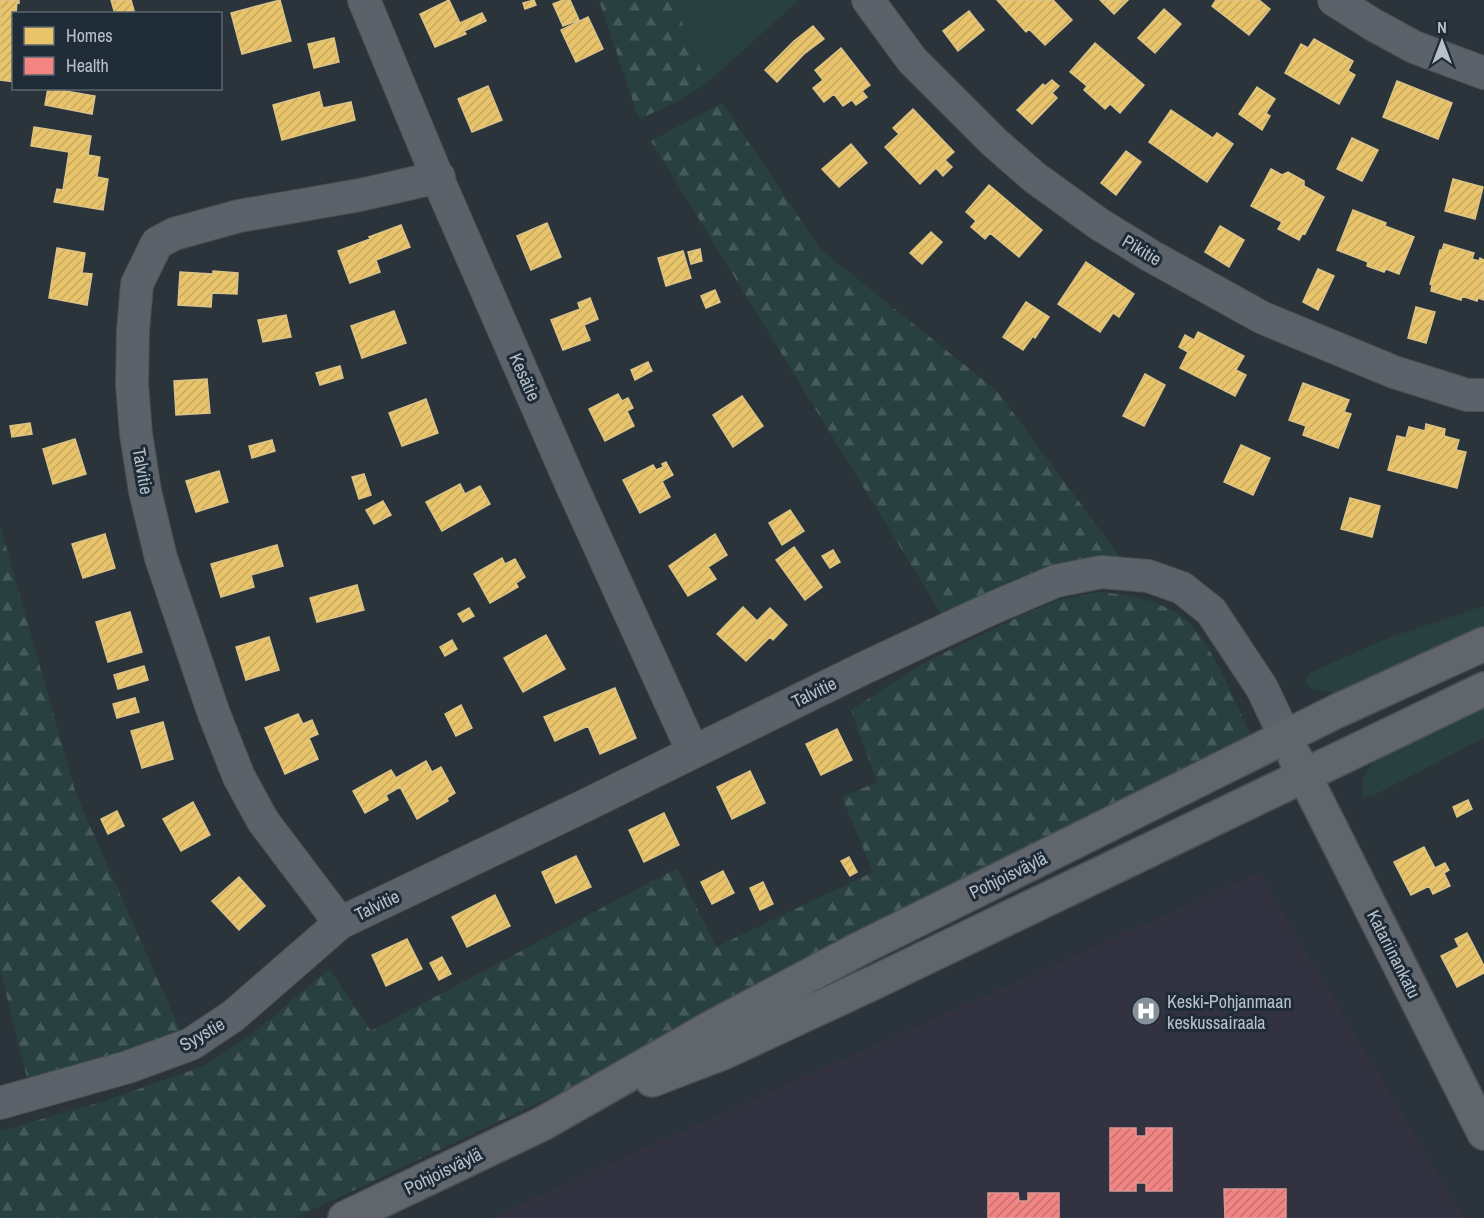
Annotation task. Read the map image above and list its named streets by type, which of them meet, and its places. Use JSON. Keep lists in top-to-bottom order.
{
  "streets": {
    "main road": ["Pohjoisväylä", "Katariinankatu"],
    "street": [
      "Pikitie",
      "Kesätie",
      "Talvitie",
      "Syystie"
    ]
  },
  "crossings": [
    ["Kesätie", "Talvitie"],
    ["Talvitie", "Pohjoisväylä"],
    ["Talvitie", "Katariinankatu"],
    ["Talvitie", "Syystie"],
    ["Pohjoisväylä", "Katariinankatu"]
  ],
  "places": {
    "hospital": ["Keski-Pohjanmaan keskussairaala"]
  },
  "legend": ["Homes", "Health"],
  "north": "top"
}
